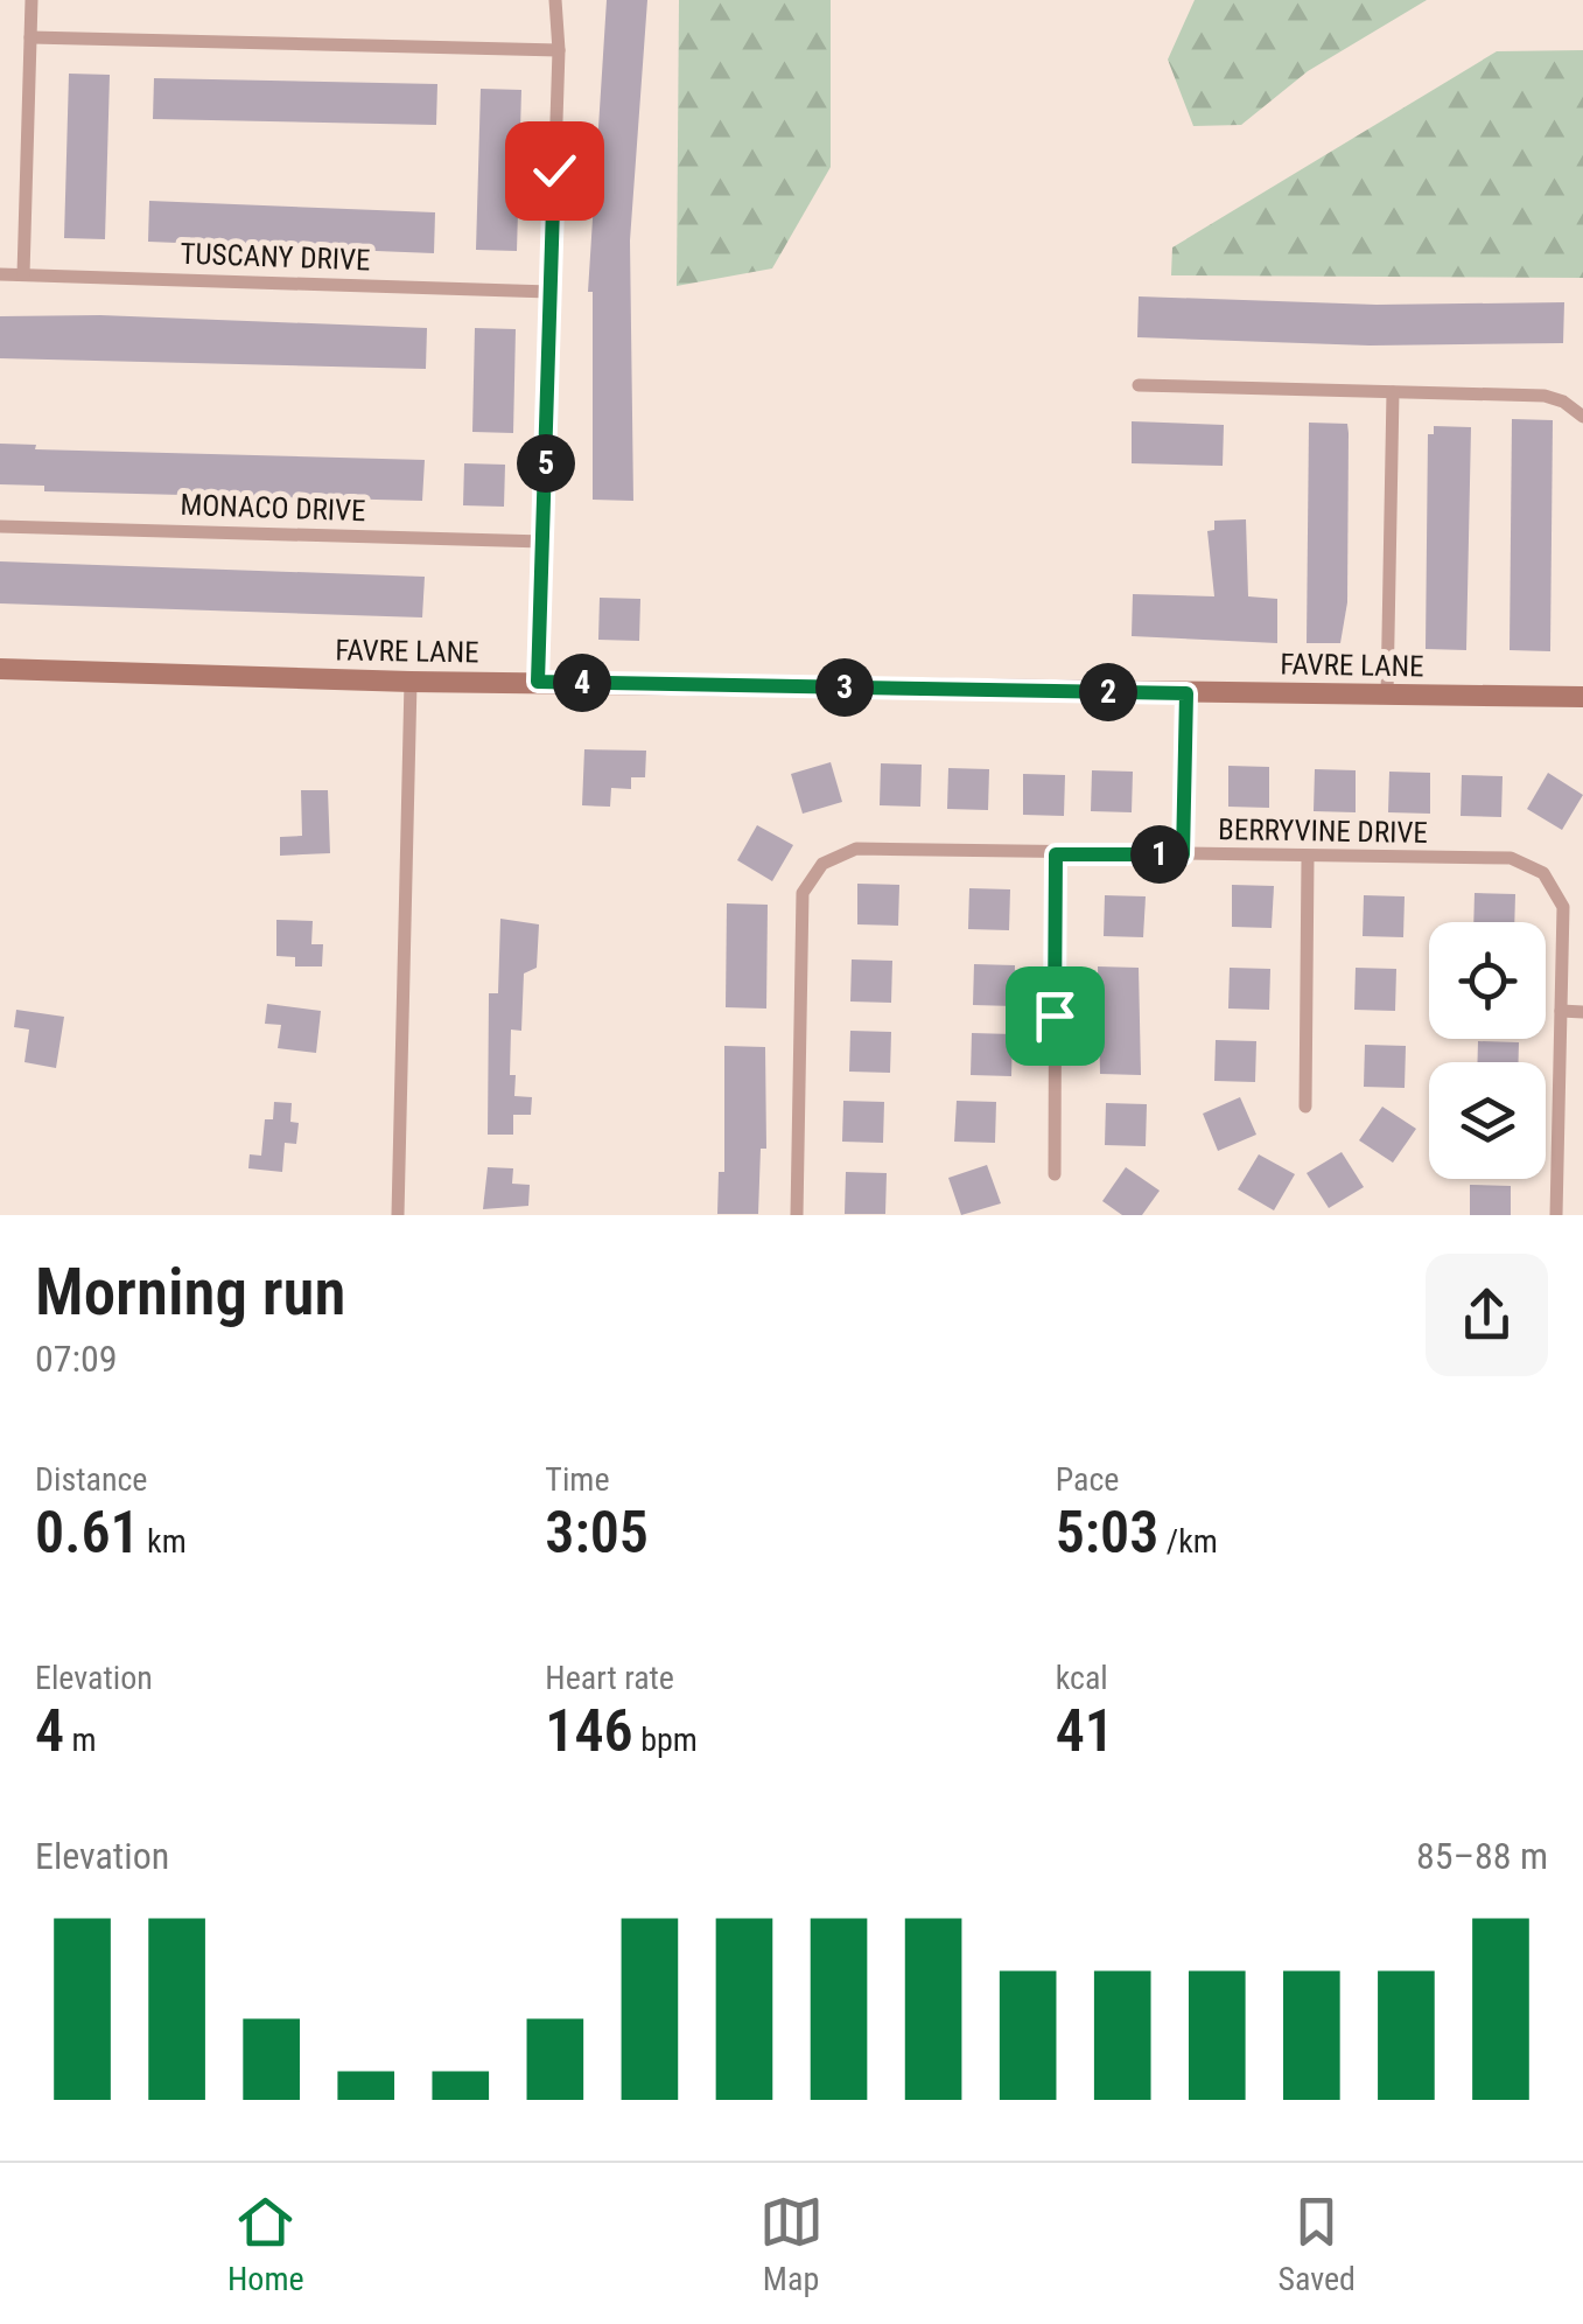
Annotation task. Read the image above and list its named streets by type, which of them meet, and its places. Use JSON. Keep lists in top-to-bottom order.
{
  "streets": {
    "street": [
      "TUSCANY DRIVE",
      "MONACO DRIVE",
      "FAVRE LANE",
      "BERRYVINE DRIVE"
    ]
  },
  "page": {
    "pins": [
      "5",
      "4",
      "3",
      "2",
      "1"
    ],
    "heading": ["Morning run", "07:09"],
    "stats": [
      ["Distance", "0.61 km"],
      ["Time", "3:05"],
      ["Pace", "5:03 /km"],
      ["Elevation", "4 m"],
      ["Heart rate", "146 bpm"],
      ["kcal", "41"]
    ],
    "chart": ["Elevation", "85–88 m"],
    "tabs": ["Home", "Map", "Saved"]
  }
}
